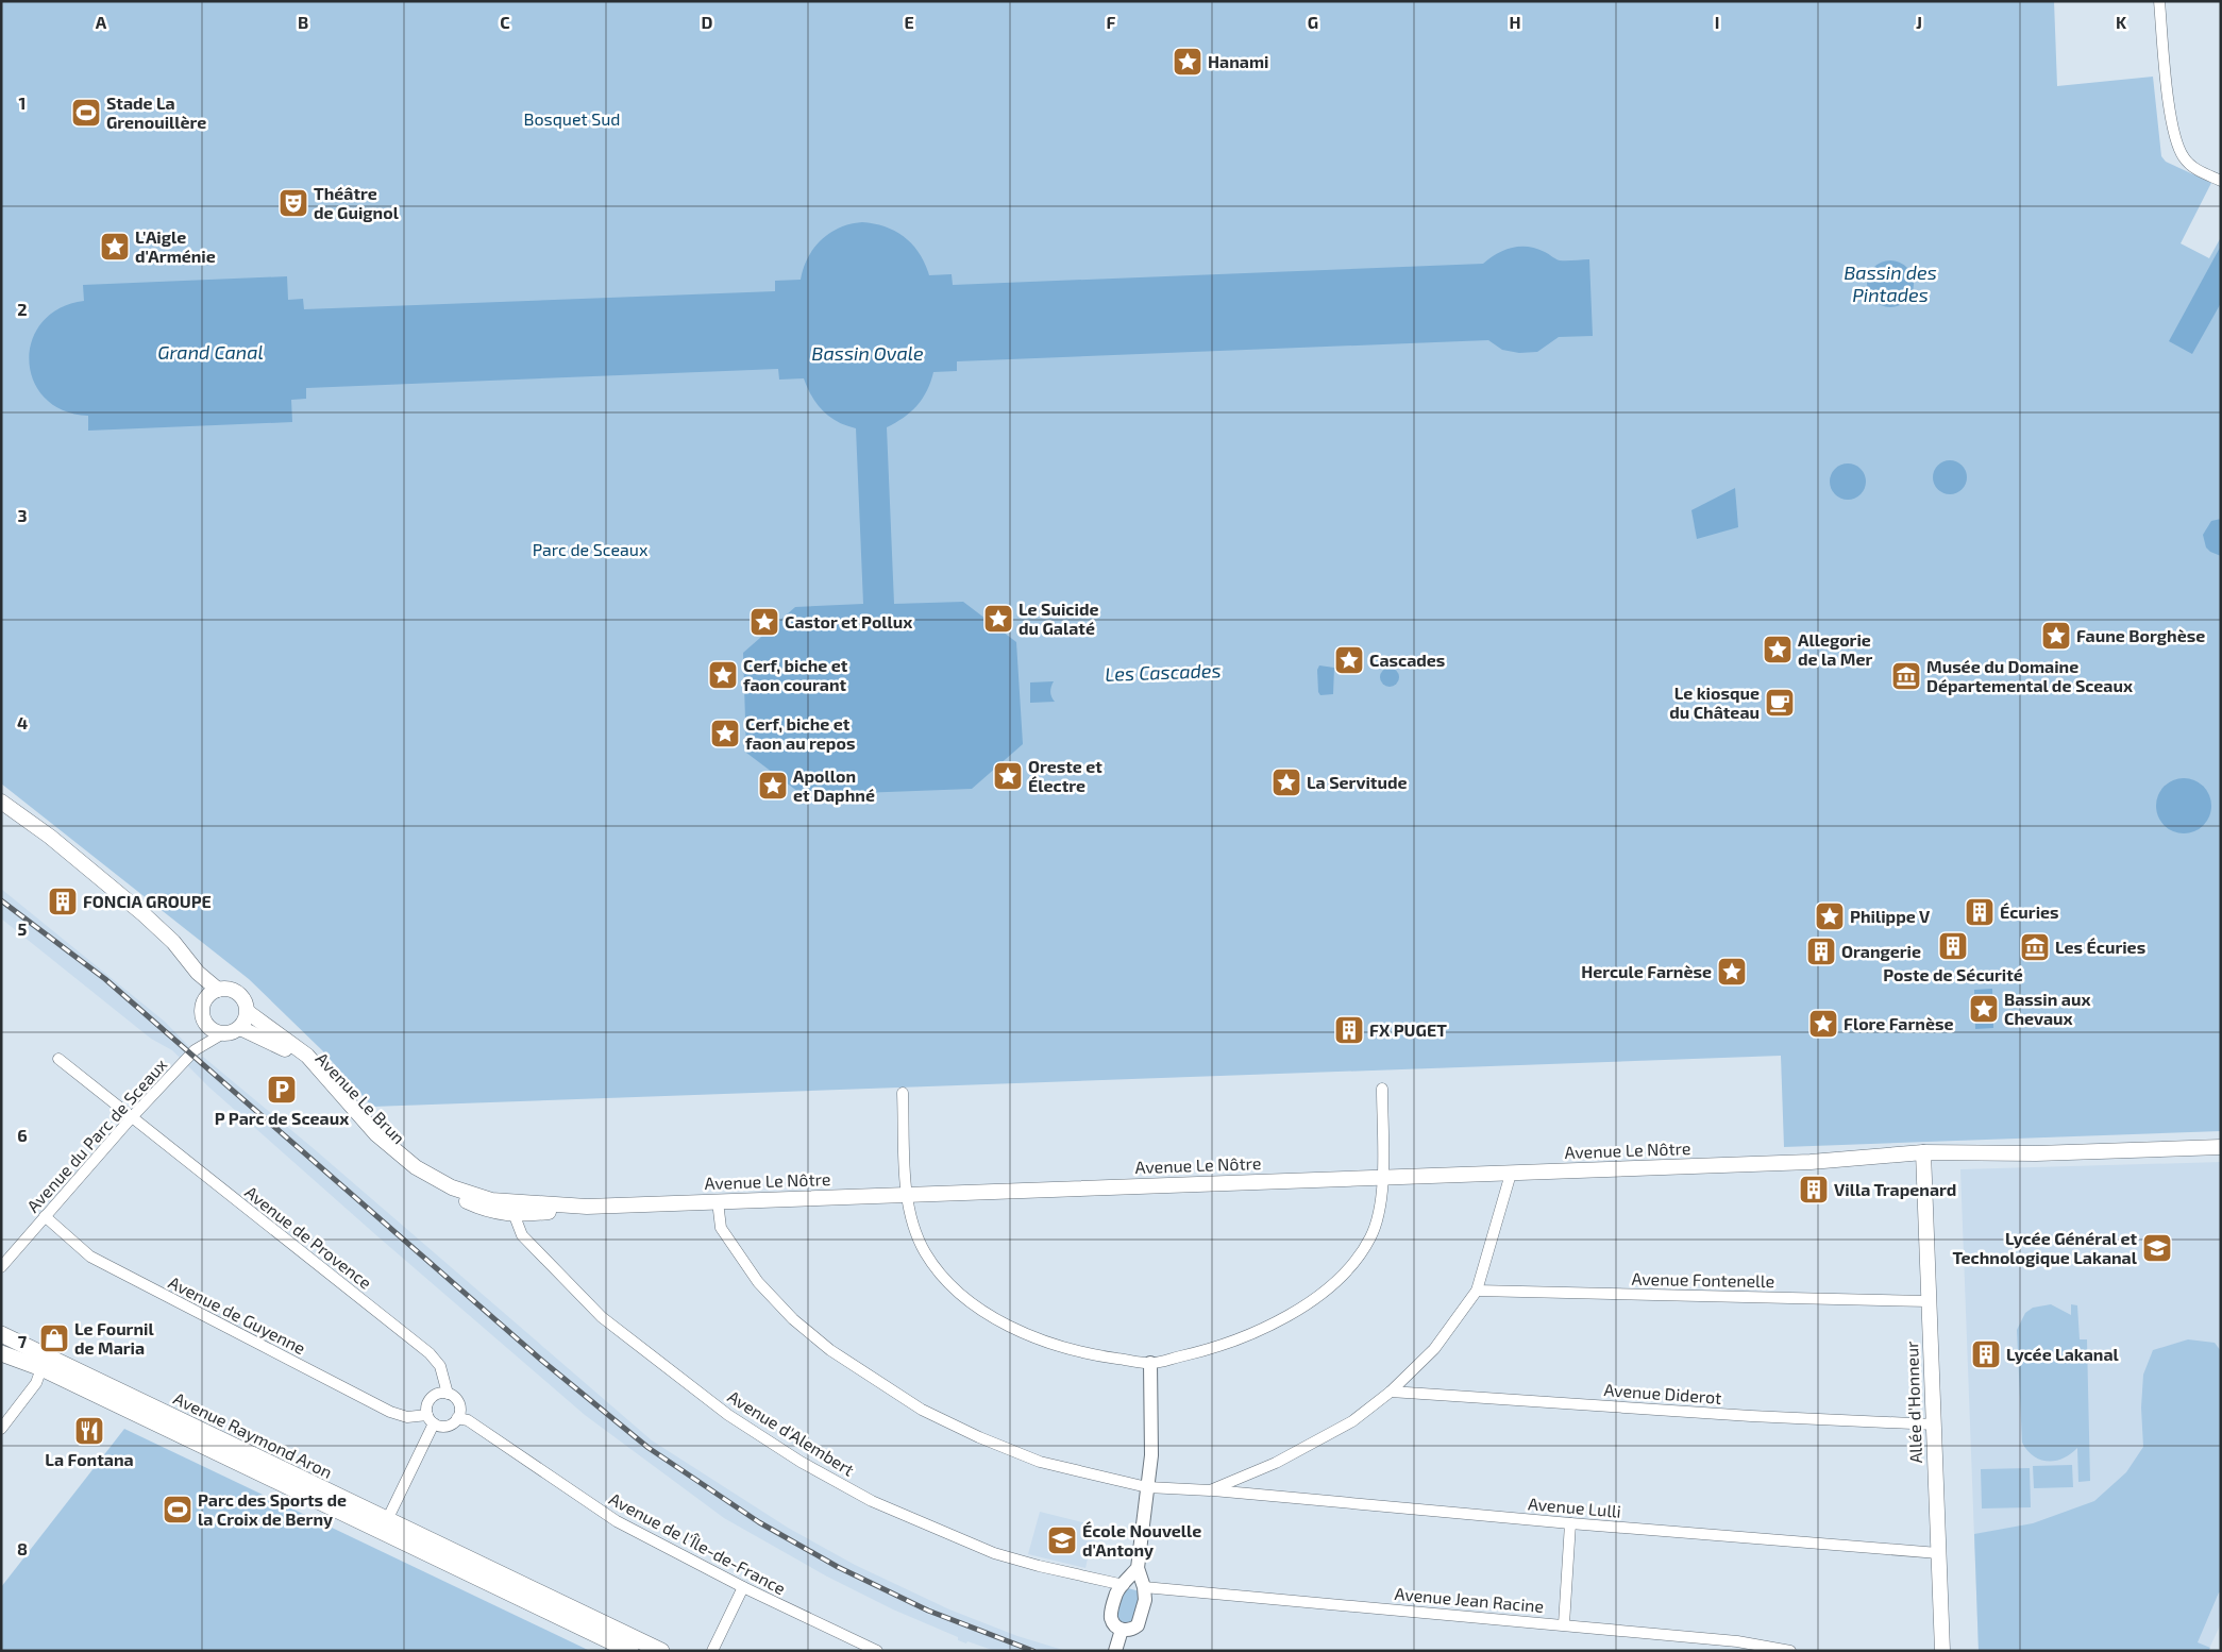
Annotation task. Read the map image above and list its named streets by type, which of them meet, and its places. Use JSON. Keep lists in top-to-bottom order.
{
  "streets": {
    "main road": [
      "Avenue Le Brun",
      "Avenue Le Nôtre",
      "Allée d'Honneur",
      "Avenue Raymond Aron"
    ],
    "street": [
      "Avenue du Parc de Sceaux",
      "Avenue de Provence",
      "Avenue Fontenelle",
      "Avenue de Guyenne",
      "Avenue Diderot",
      "Avenue d'Alembert",
      "Avenue Lulli",
      "Avenue de l'Île-de-France",
      "Avenue Jean Racine"
    ]
  },
  "crossings": [
    ["Avenue Le Brun", "Avenue du Parc de Sceaux"],
    ["Avenue Le Brun", "Avenue Le Nôtre"],
    ["Avenue Le Brun", "Avenue d'Alembert"],
    ["Avenue du Parc de Sceaux", "Avenue de Provence"],
    ["Avenue du Parc de Sceaux", "Avenue de Guyenne"],
    ["Avenue Le Nôtre", "Allée d'Honneur"],
    ["Avenue Le Nôtre", "Avenue d'Alembert"],
    ["Avenue Le Nôtre", "Avenue Lulli"],
    ["Avenue de Provence", "Avenue de Guyenne"],
    ["Avenue de Provence", "Avenue de l'Île-de-France"],
    ["Avenue Fontenelle", "Allée d'Honneur"],
    ["Avenue de Guyenne", "Avenue de l'Île-de-France"],
    ["Avenue Diderot", "Allée d'Honneur"],
    ["Allée d'Honneur", "Avenue Lulli"],
    ["Avenue d'Alembert", "Avenue Jean Racine"]
  ],
  "water": [
    "Bassin des Pintades",
    "Grand Canal",
    "Bassin Ovale",
    "Les Cascades"
  ],
  "parks": ["Bosquet Sud", "Parc de Sceaux"],
  "places": {
    "place": [
      "Hanami",
      "L'Aigle d'Arménie",
      "Le Suicide du Galaté",
      "Castor et Pollux",
      "Faune Borghèse",
      "Allegorie de la Mer",
      "Cascades",
      "Cerf, biche et faon courant",
      "Cerf, biche et faon au repos",
      "Oreste et Électre",
      "La Servitude",
      "Apollon et Daphné",
      "Philippe V",
      "Hercule Farnèse",
      "Bassin aux Chevaux",
      "Flore Farnèse"
    ],
    "sports": ["Stade La Grenouillère", "Parc des Sports de la Croix de Berny"],
    "theatre": ["Théâtre de Guignol"],
    "museum": ["Musée du Domaine Départemental de Sceaux", "Les Écuries"],
    "cafe": ["Le kiosque du Château"],
    "building": [
      "FONCIA GROUPE",
      "Écuries",
      "Poste de Sécurité",
      "Orangerie",
      "FX PUGET",
      "Villa Trapenard",
      "Lycée Lakanal"
    ],
    "parking": ["P Parc de Sceaux"],
    "school or university": ["Lycée Général et Technologique Lakanal", "École Nouvelle d'Antony"],
    "shop": ["Le Fournil de Maria"],
    "restaurant": ["La Fontana"]
  },
  "grid": {
    "columns": [
      "A",
      "B",
      "C",
      "D",
      "E",
      "F",
      "G",
      "H",
      "I",
      "J",
      "K"
    ],
    "rows": [
      "1",
      "2",
      "3",
      "4",
      "5",
      "6",
      "7",
      "8"
    ]
  }
}
